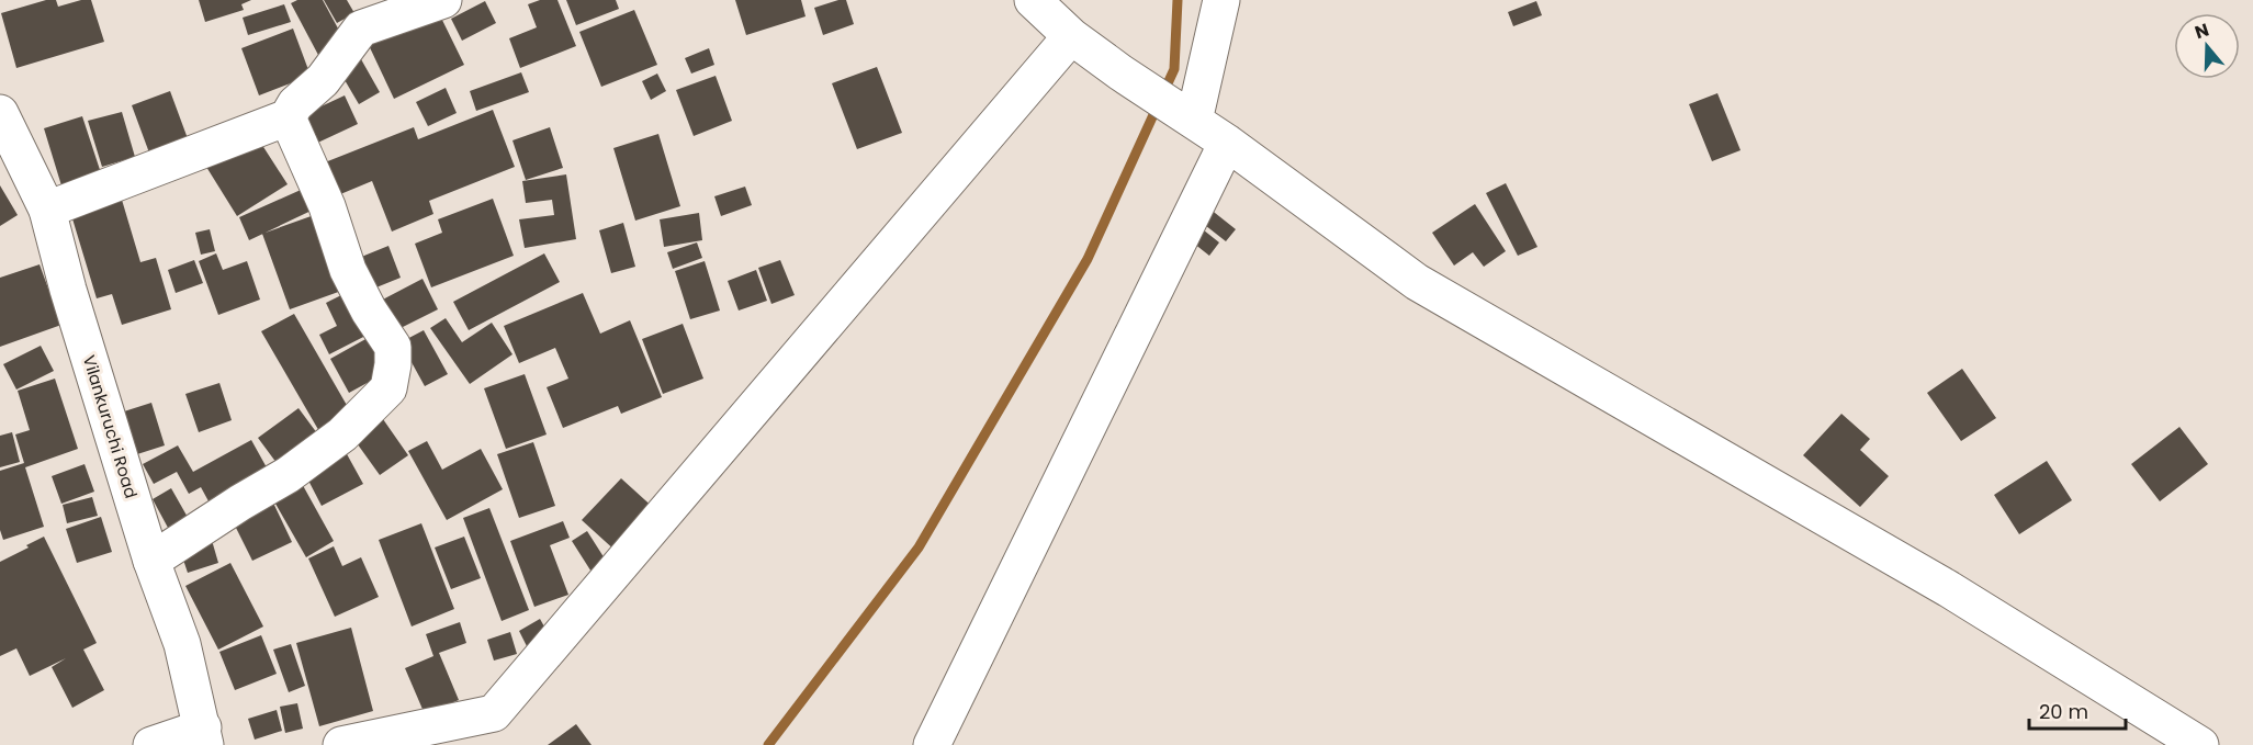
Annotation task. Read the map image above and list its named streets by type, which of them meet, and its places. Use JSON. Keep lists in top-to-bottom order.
{
  "streets": {
    "street": ["Vilankuruchi Road"]
  },
  "scale_bar": "20 m",
  "north": "top"
}
